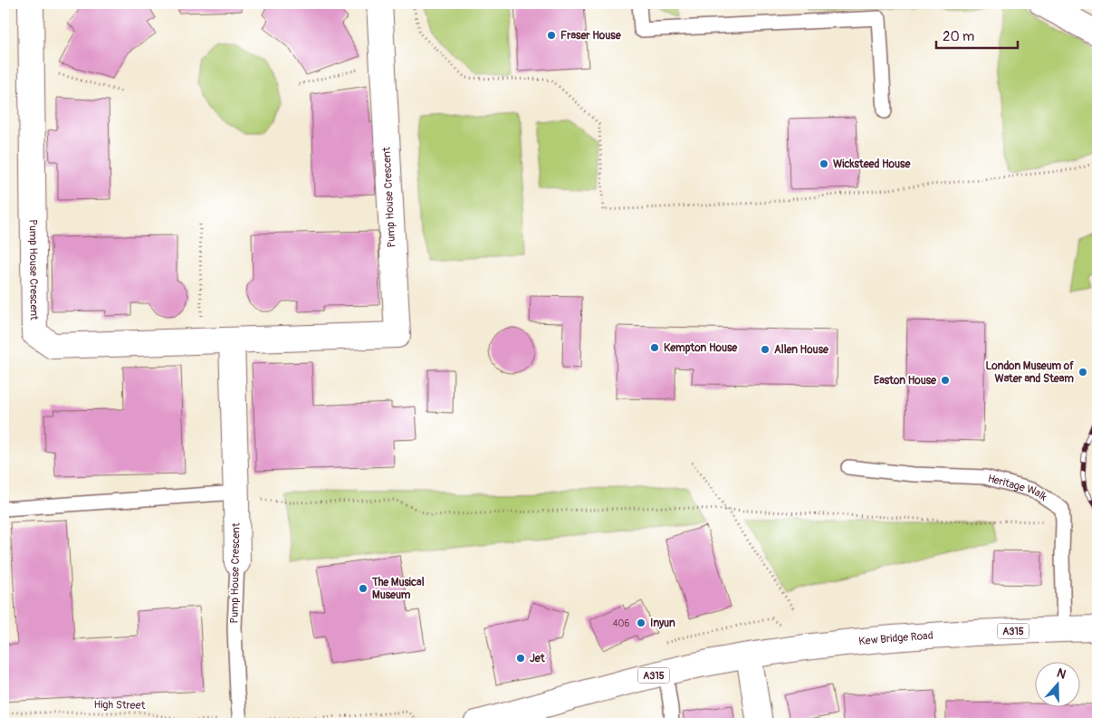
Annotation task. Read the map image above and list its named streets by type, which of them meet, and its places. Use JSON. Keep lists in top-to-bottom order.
{
  "streets": {
    "street": ["Pump House Crescent", "A315", "Kew Bridge Road"],
    "lane": ["Heritage Walk"],
    "path": ["High Street"]
  },
  "crossings": [
    ["Pump House Crescent", "High Street"],
    ["Heritage Walk", "Kew Bridge Road"],
    ["A315", "Kew Bridge Road"]
  ],
  "places": [
    "Fraser House",
    "Wicksteed House",
    "Kempton House",
    "Allen House",
    "London Museum of Water and Steam",
    "Easton House",
    "The Musical Museum",
    "Inyun",
    "Jet"
  ],
  "house_numbers": ["406"],
  "scale_bar": "20 m",
  "north": "top"
}
